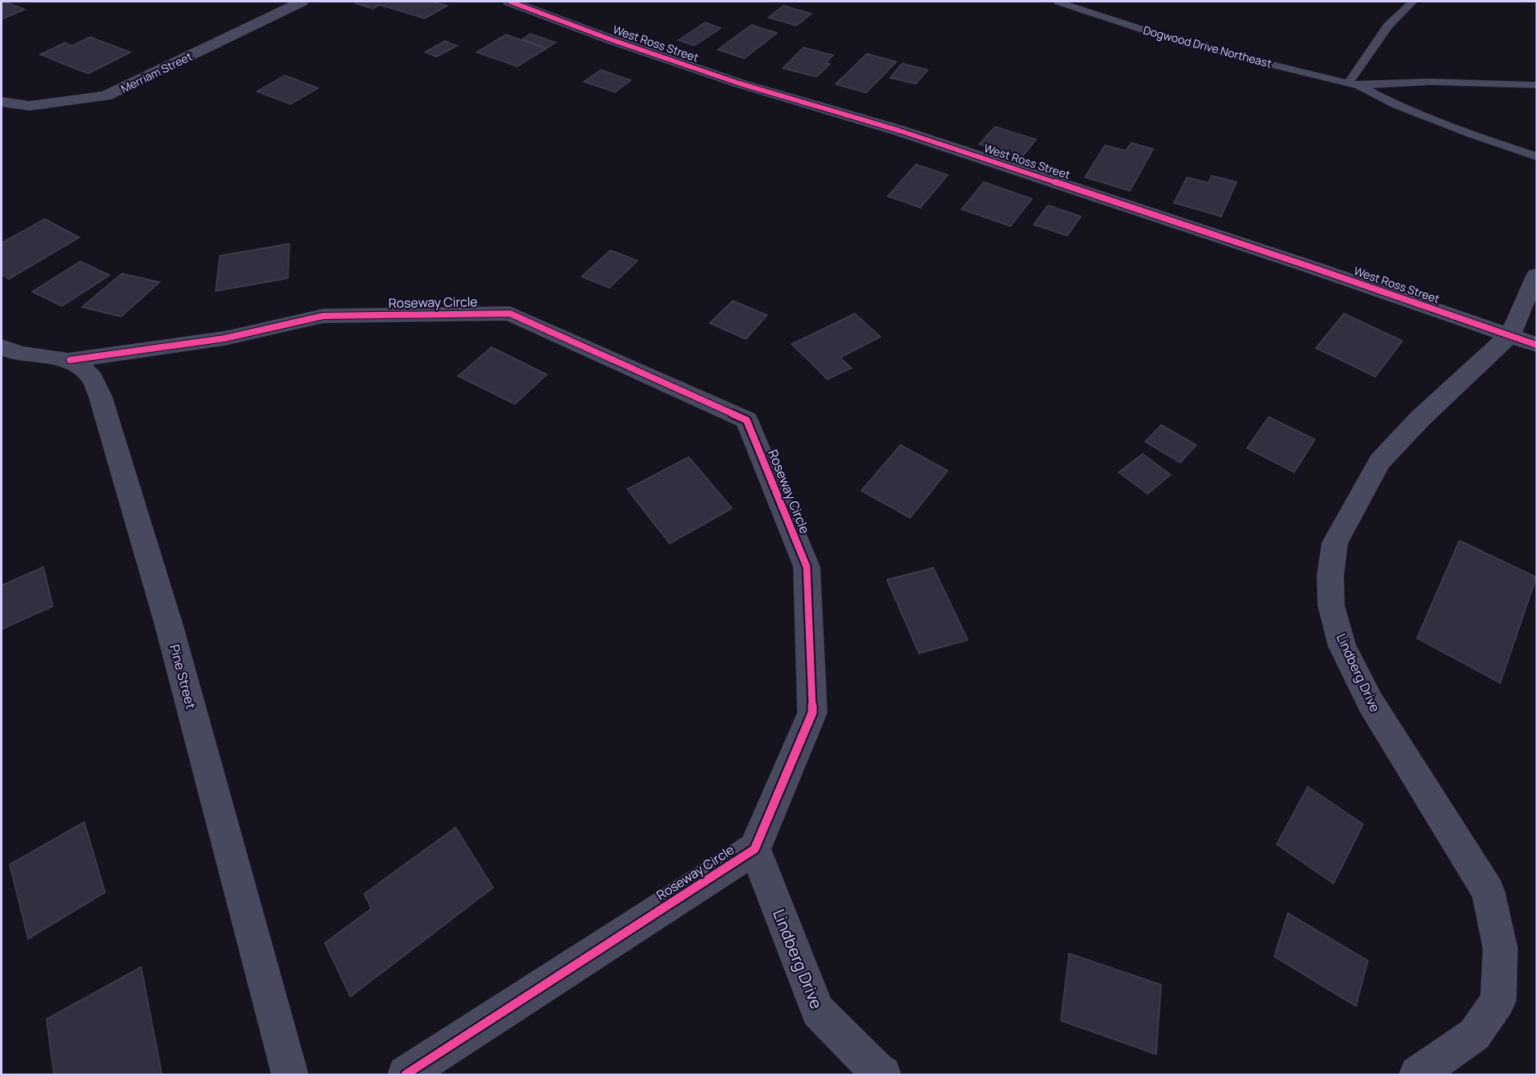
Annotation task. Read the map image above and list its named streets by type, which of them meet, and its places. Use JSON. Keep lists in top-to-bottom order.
{
  "streets": {
    "street": [
      "West Ross Street",
      "Merriam Street",
      "Roseway Circle",
      "Lindberg Drive",
      "Pine Street"
    ],
    "lane": ["Dogwood Drive Northeast"]
  },
  "crossings": [
    ["West Ross Street", "Lindberg Drive"],
    ["Roseway Circle", "Lindberg Drive"],
    ["Roseway Circle", "Pine Street"]
  ]
}
